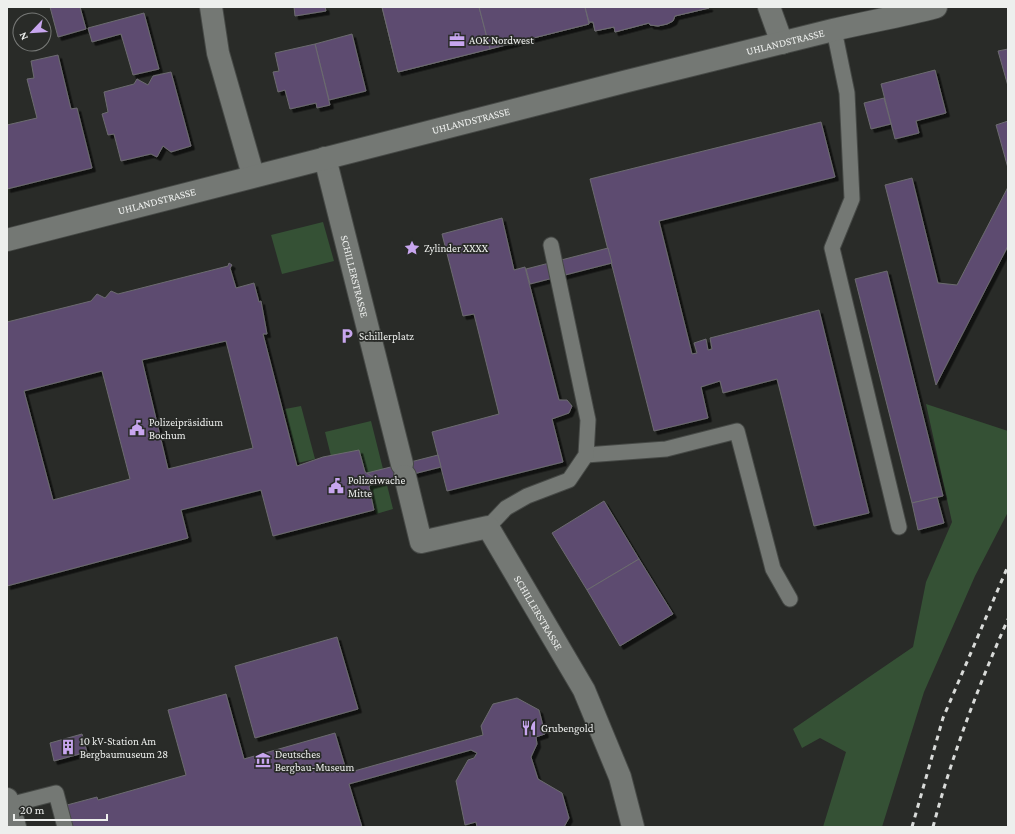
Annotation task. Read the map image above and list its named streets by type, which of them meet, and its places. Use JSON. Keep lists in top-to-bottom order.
{
  "streets": {
    "street": ["UHLANDSTRASSE", "SCHILLERSTRASSE"]
  },
  "crossings": [
    ["UHLANDSTRASSE", "SCHILLERSTRASSE"]
  ],
  "places": {
    "office": ["AOK Nordwest"],
    "place": ["Zylinder XXXX"],
    "parking": ["Schillerplatz"],
    "public building": ["Polizeipräsidium Bochum", "Polizeiwache Mitte"],
    "restaurant": ["Grubengold"],
    "building": ["10 kV-Station Am Bergbaumuseum 28"],
    "museum": ["Deutsches Bergbau-Museum"]
  },
  "scale_bar": "20 m",
  "north": "bottom left"
}
